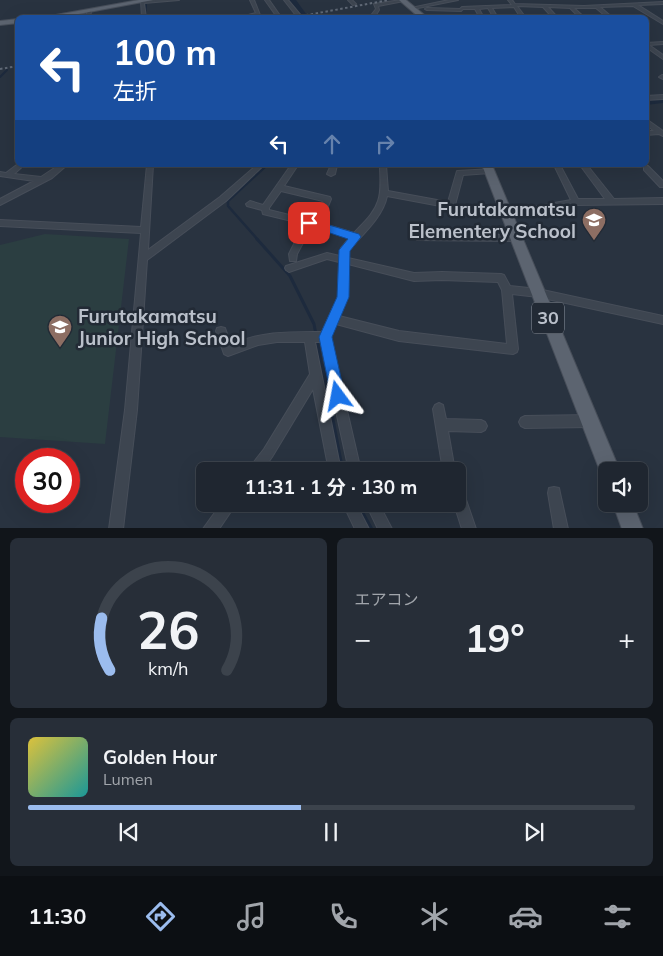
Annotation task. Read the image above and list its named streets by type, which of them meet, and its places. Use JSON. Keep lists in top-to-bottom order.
{
  "streets": {
    "main road": ["30"]
  },
  "places": {
    "school or university": ["Furutakamatsu Elementery School", "Furutakamatsu Junior High School"]
  },
  "page": {
    "turn": ["100 m", "左折"],
    "limit": "30",
    "trip": "11:31 · 1 分 · 130 m",
    "tile": "エアコン",
    "heat": ["−", "19°", "+"],
    "song": ["Golden Hour", "Lumen"],
    "tabs": "11:30",
    "gauge": ["26", "km/h"]
  }
}
